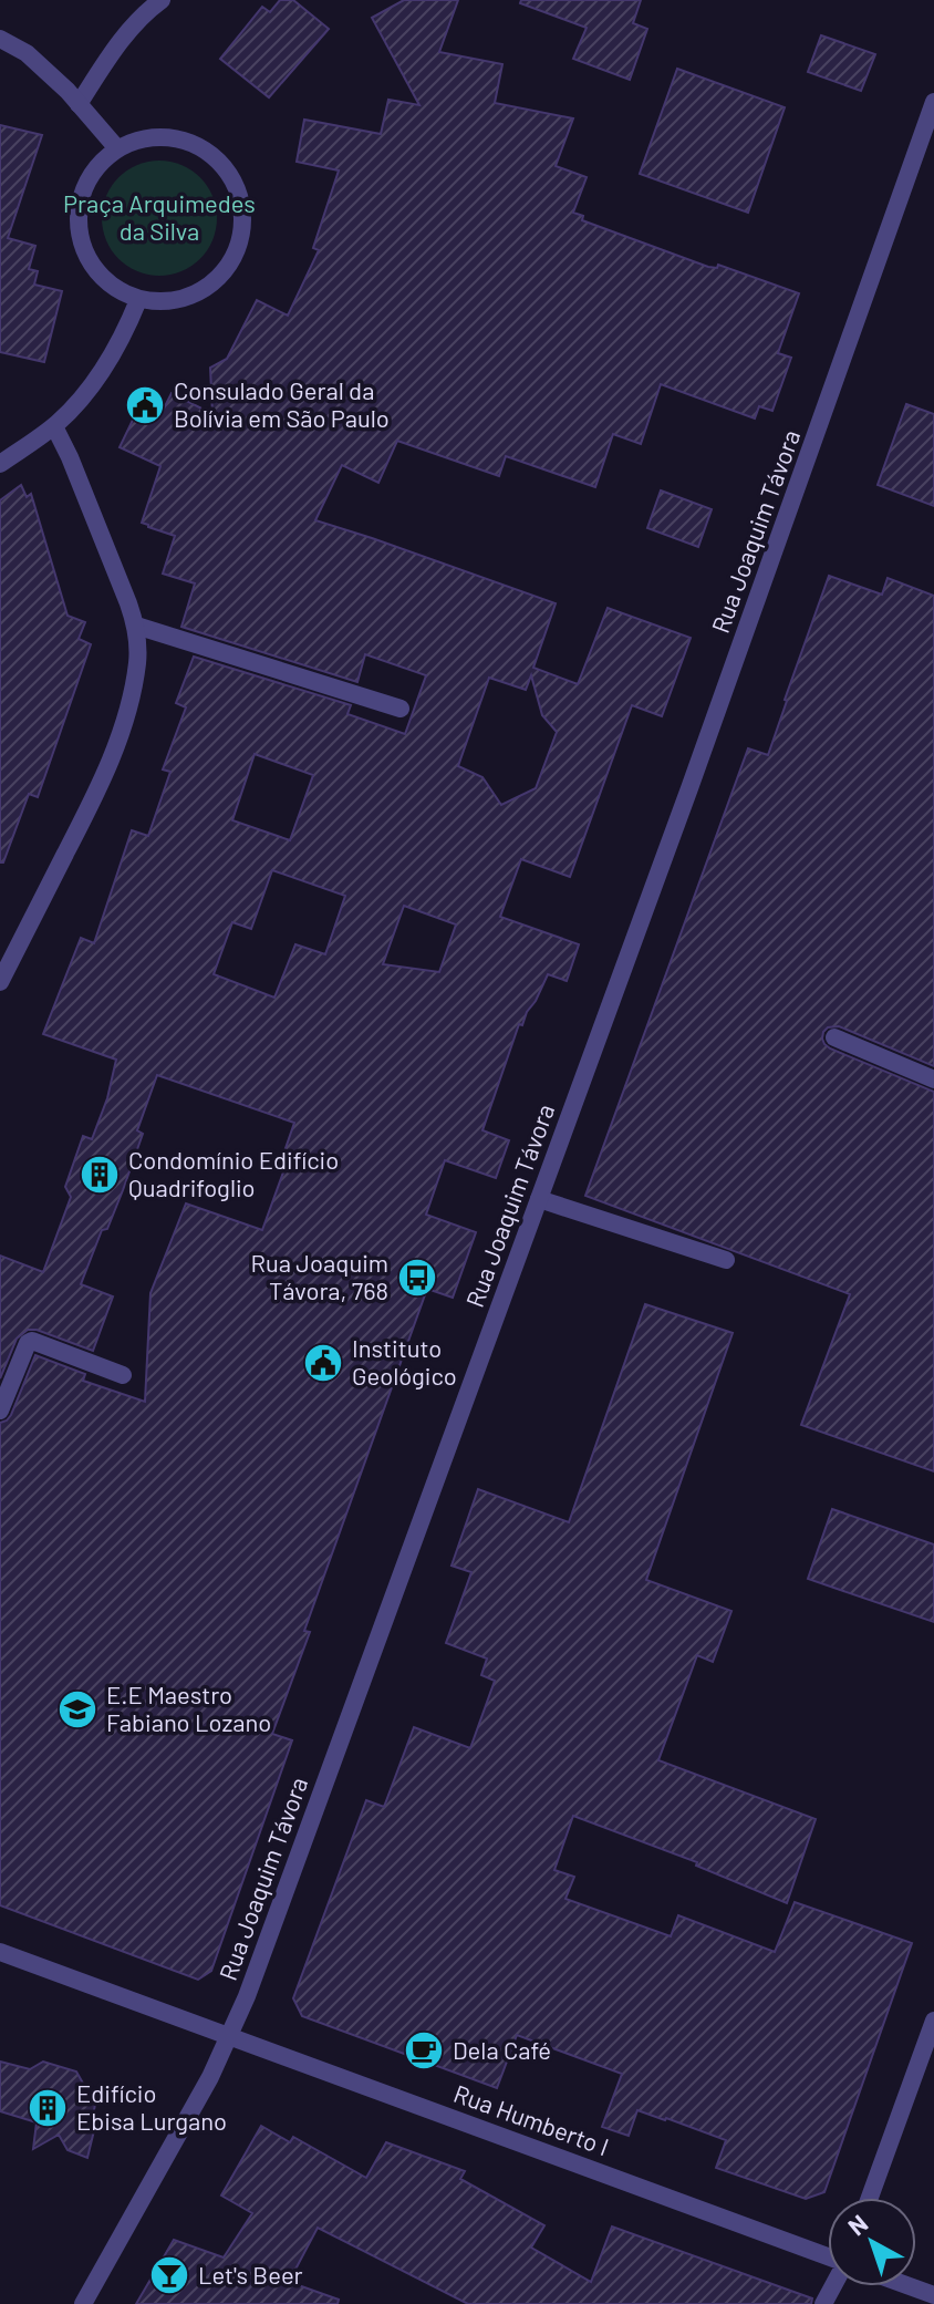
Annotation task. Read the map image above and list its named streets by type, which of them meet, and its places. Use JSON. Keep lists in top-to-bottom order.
{
  "streets": {
    "street": ["Rua Joaquim Távora", "Rua Humberto I"]
  },
  "crossings": [
    ["Rua Joaquim Távora", "Rua Humberto I"]
  ],
  "parks": ["Praça Arquimedes da Silva"],
  "places": {
    "public building": ["Consulado Geral da Bolívia em São Paulo", "Instituto Geológico"],
    "building": ["Condomínio Edifício Quadrifoglio", "Edifício Ebisa Lurgano"],
    "bus stop": ["Rua Joaquim Távora, 768"],
    "school or university": ["E.E Maestro Fabiano Lozano"],
    "cafe": ["Dela Café"],
    "bar": ["Let's Beer"]
  },
  "north": "top left"
}
